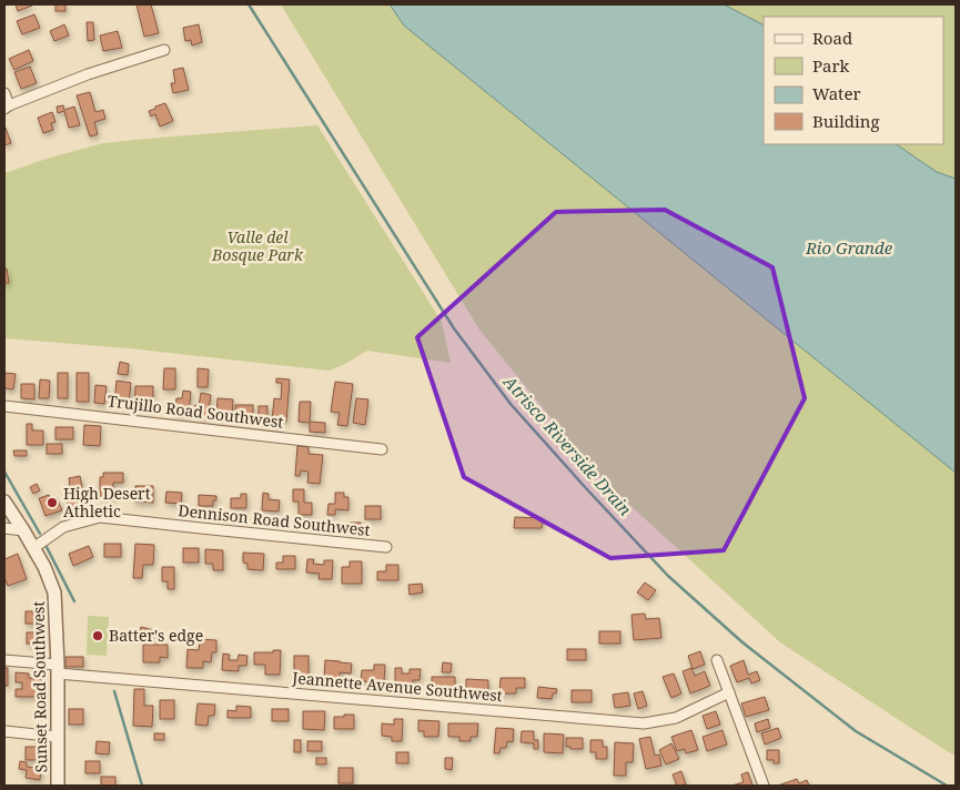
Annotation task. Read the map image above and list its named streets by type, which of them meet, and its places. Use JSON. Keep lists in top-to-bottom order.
{
  "streets": {
    "street": [
      "Trujillo Road Southwest",
      "Dennison Road Southwest",
      "Sunset Road Southwest",
      "Jeannette Avenue Southwest"
    ]
  },
  "crossings": [
    ["Dennison Road Southwest", "Sunset Road Southwest"],
    ["Sunset Road Southwest", "Jeannette Avenue Southwest"]
  ],
  "water": ["Rio Grande", "Atrisco Riverside Drain"],
  "parks": ["Valle del Bosque Park"],
  "places": ["High Desert Athletic", "Batter's edge"],
  "legend": [
    "Road",
    "Park",
    "Water",
    "Building"
  ]
}
